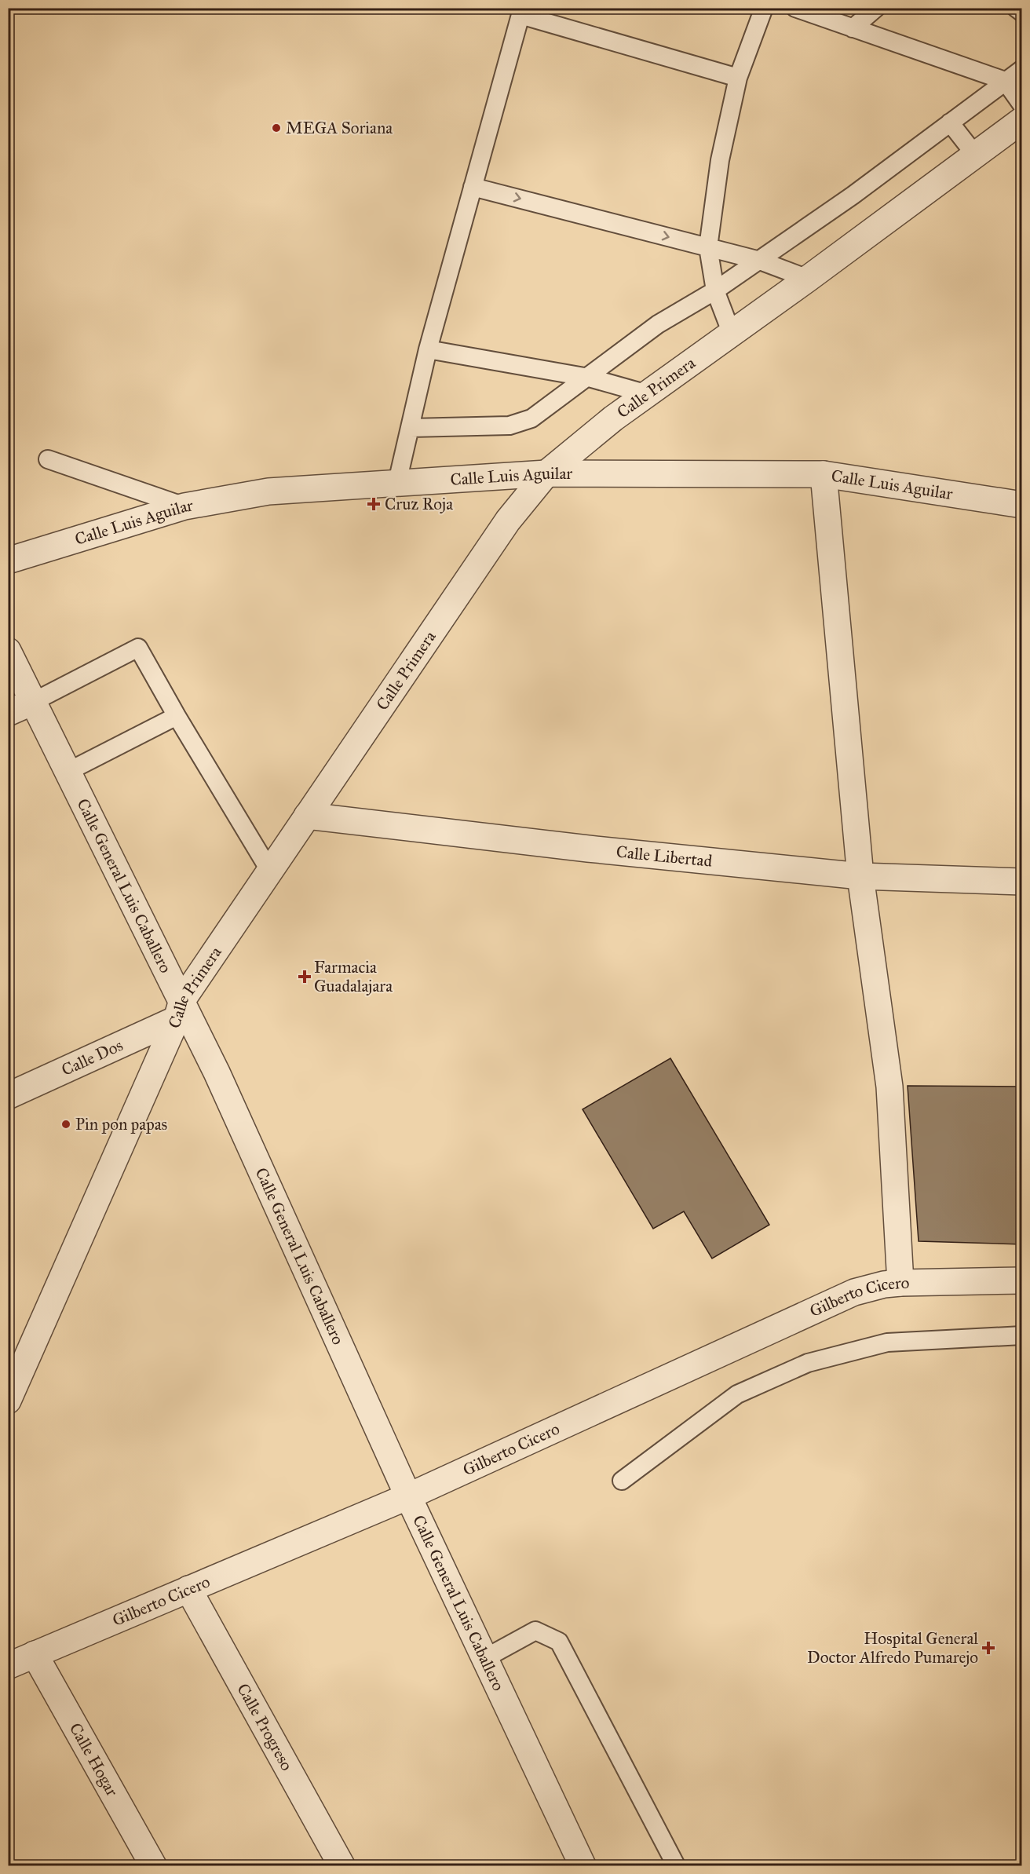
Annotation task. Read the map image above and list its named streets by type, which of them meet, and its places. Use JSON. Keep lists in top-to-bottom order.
{
  "streets": {
    "street": [
      "Calle Primera",
      "Calle Luis Aguilar",
      "Calle Libertad",
      "Calle General Luis Caballero",
      "Calle Dos",
      "Gilberto Cicero",
      "Calle Progreso",
      "Calle Hogar"
    ]
  },
  "crossings": [
    ["Calle Primera", "Calle Luis Aguilar"],
    ["Calle Primera", "Calle Libertad"],
    ["Calle Primera", "Calle General Luis Caballero"],
    ["Calle Primera", "Calle Dos"],
    ["Calle General Luis Caballero", "Calle Dos"],
    ["Calle General Luis Caballero", "Gilberto Cicero"],
    ["Gilberto Cicero", "Calle Progreso"],
    ["Gilberto Cicero", "Calle Hogar"]
  ],
  "places": {
    "other": ["MEGA Soriana", "Pin pon papas"],
    "health": ["Cruz Roja", "Farmacia Guadalajara", "Hospital General Doctor Alfredo Pumarejo"]
  }
}
